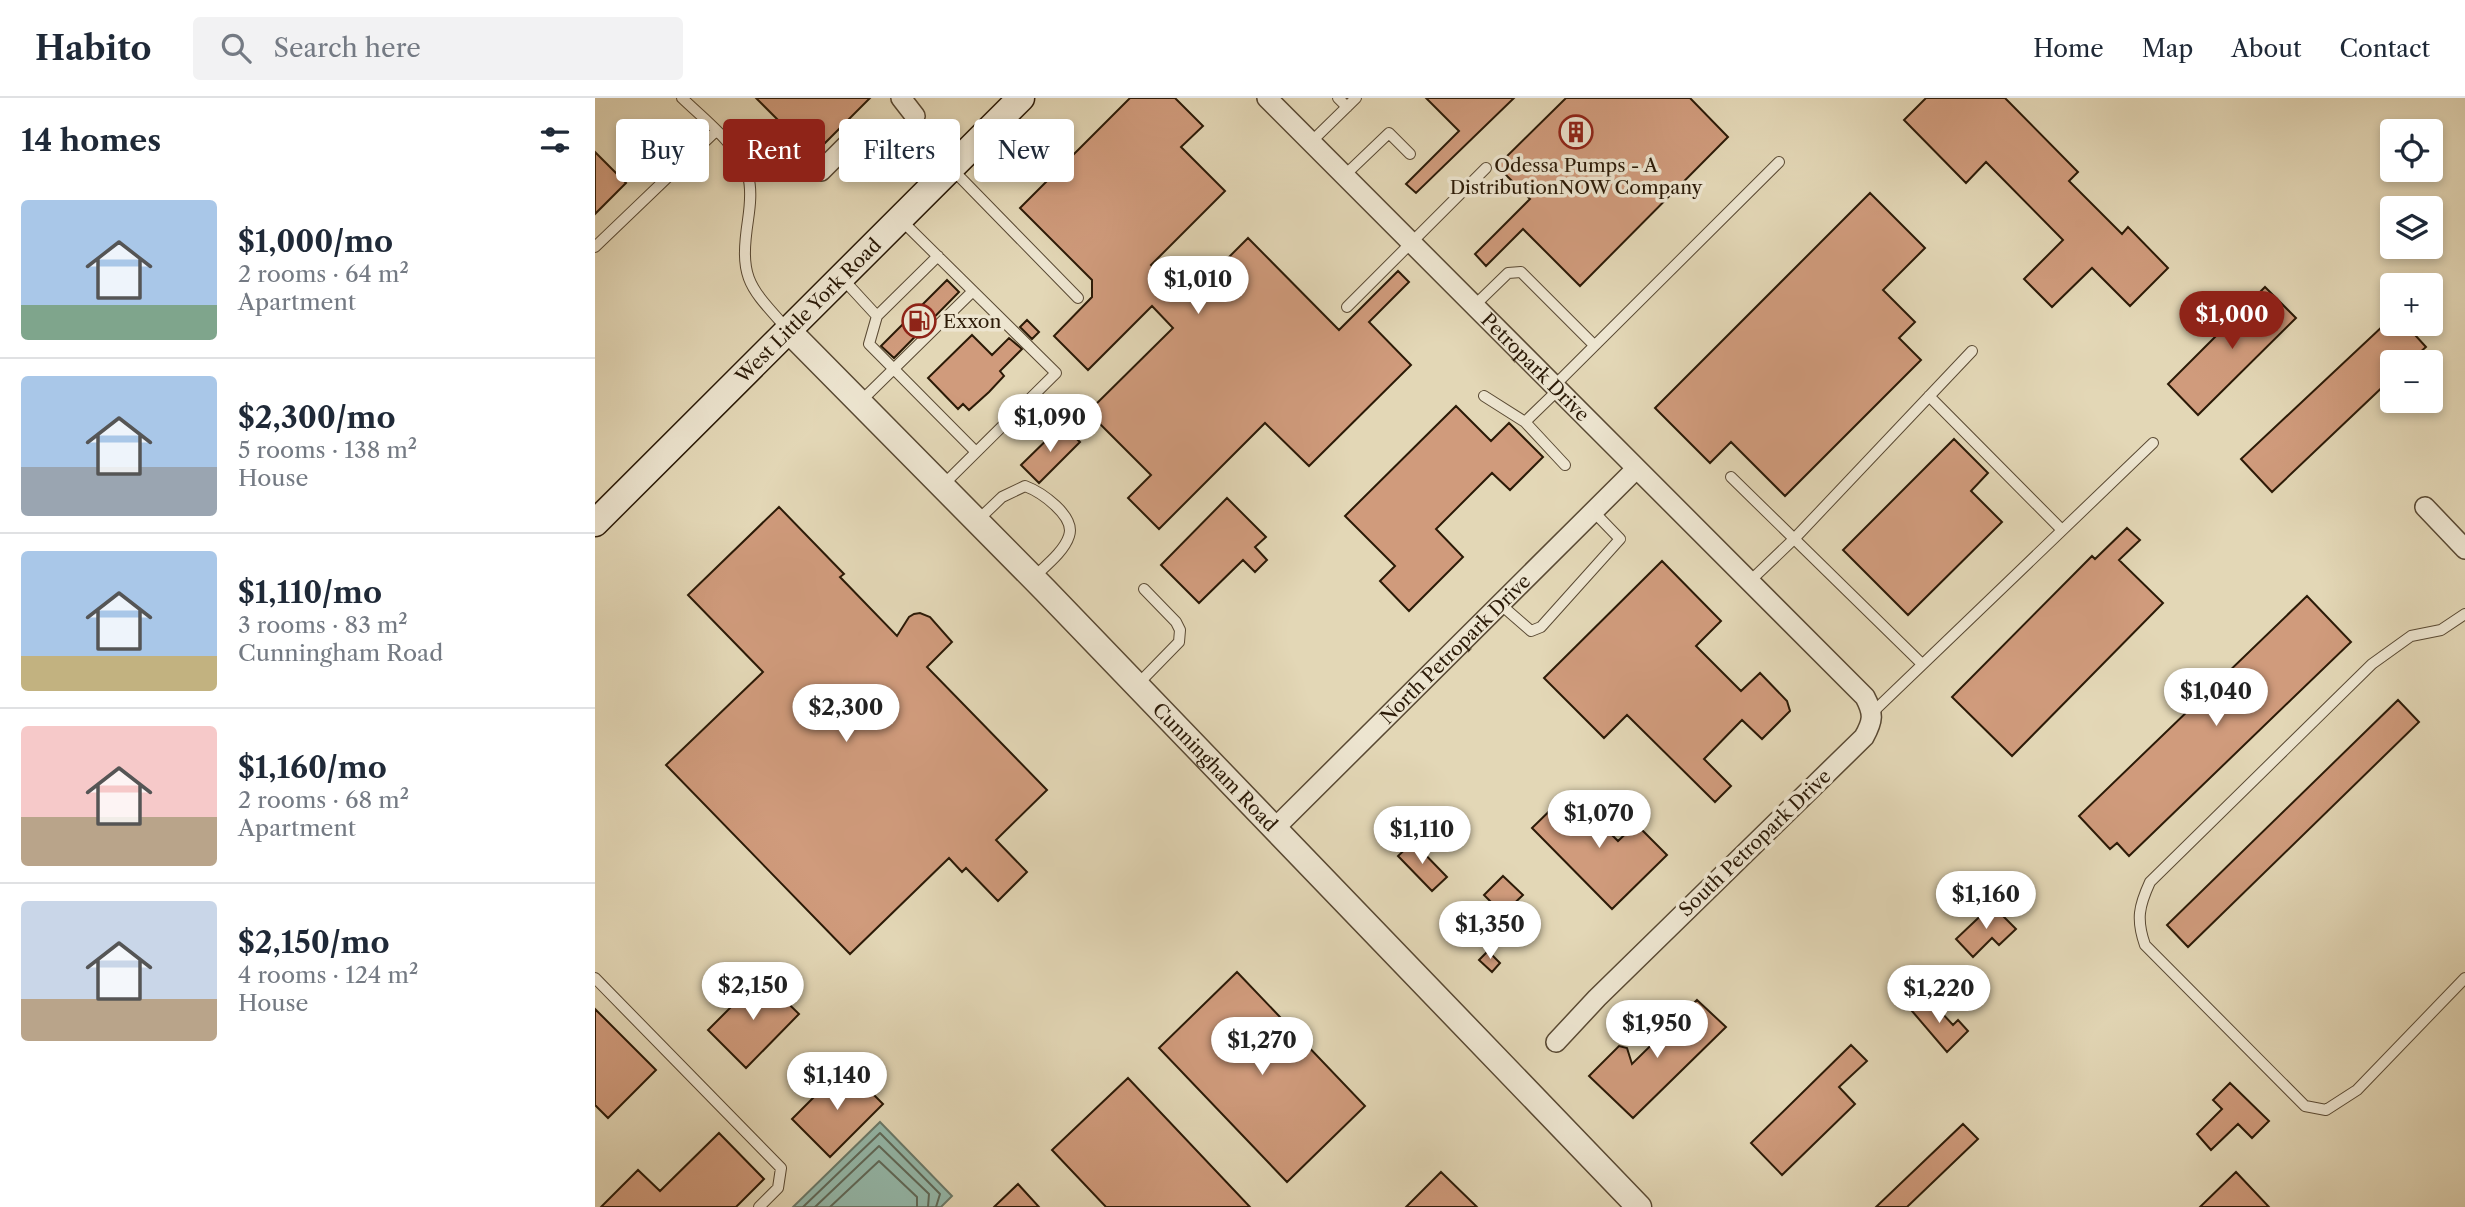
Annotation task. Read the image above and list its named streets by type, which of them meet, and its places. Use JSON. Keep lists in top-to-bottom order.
{
  "streets": {
    "main road": ["West Little York Road"],
    "street": [
      "Petropark Drive",
      "North Petropark Drive",
      "Cunningham Road",
      "South Petropark Drive"
    ]
  },
  "crossings": [
    ["West Little York Road", "Cunningham Road"],
    ["Petropark Drive", "North Petropark Drive"],
    ["Petropark Drive", "South Petropark Drive"],
    ["North Petropark Drive", "Cunningham Road"]
  ],
  "places": {
    "building": ["Odessa Pumps - A DistributionNOW Company"],
    "fuel station": ["Exxon"]
  },
  "page": {
    "header": "Habito",
    "search": "Search here",
    "nav": [
      "Home",
      "Map",
      "About",
      "Contact"
    ],
    "heading": "14 homes",
    "map_buttons": ["+", "−"],
    "chip": [
      "Buy",
      "Rent",
      "Filters",
      "New"
    ],
    "list": [
      {
        "name": "$1,000/mo",
        "note": "2 rooms · 64 m² · Apartment"
      },
      {
        "name": "$2,300/mo",
        "note": "5 rooms · 138 m² · House"
      },
      {
        "name": "$1,110/mo",
        "note": "3 rooms · 83 m² · Cunningham Road"
      },
      {
        "name": "$1,160/mo",
        "note": "2 rooms · 68 m² · Apartment"
      },
      {
        "name": "$2,150/mo",
        "note": "4 rooms · 124 m² · House"
      }
    ],
    "price": [
      "$1,010",
      "$1,000",
      "$1,090",
      "$1,040",
      "$2,300",
      "$1,070",
      "$1,110",
      "$1,160",
      "$1,350",
      "$2,150",
      "$1,220",
      "$1,950",
      "$1,270",
      "$1,140"
    ]
  }
}
